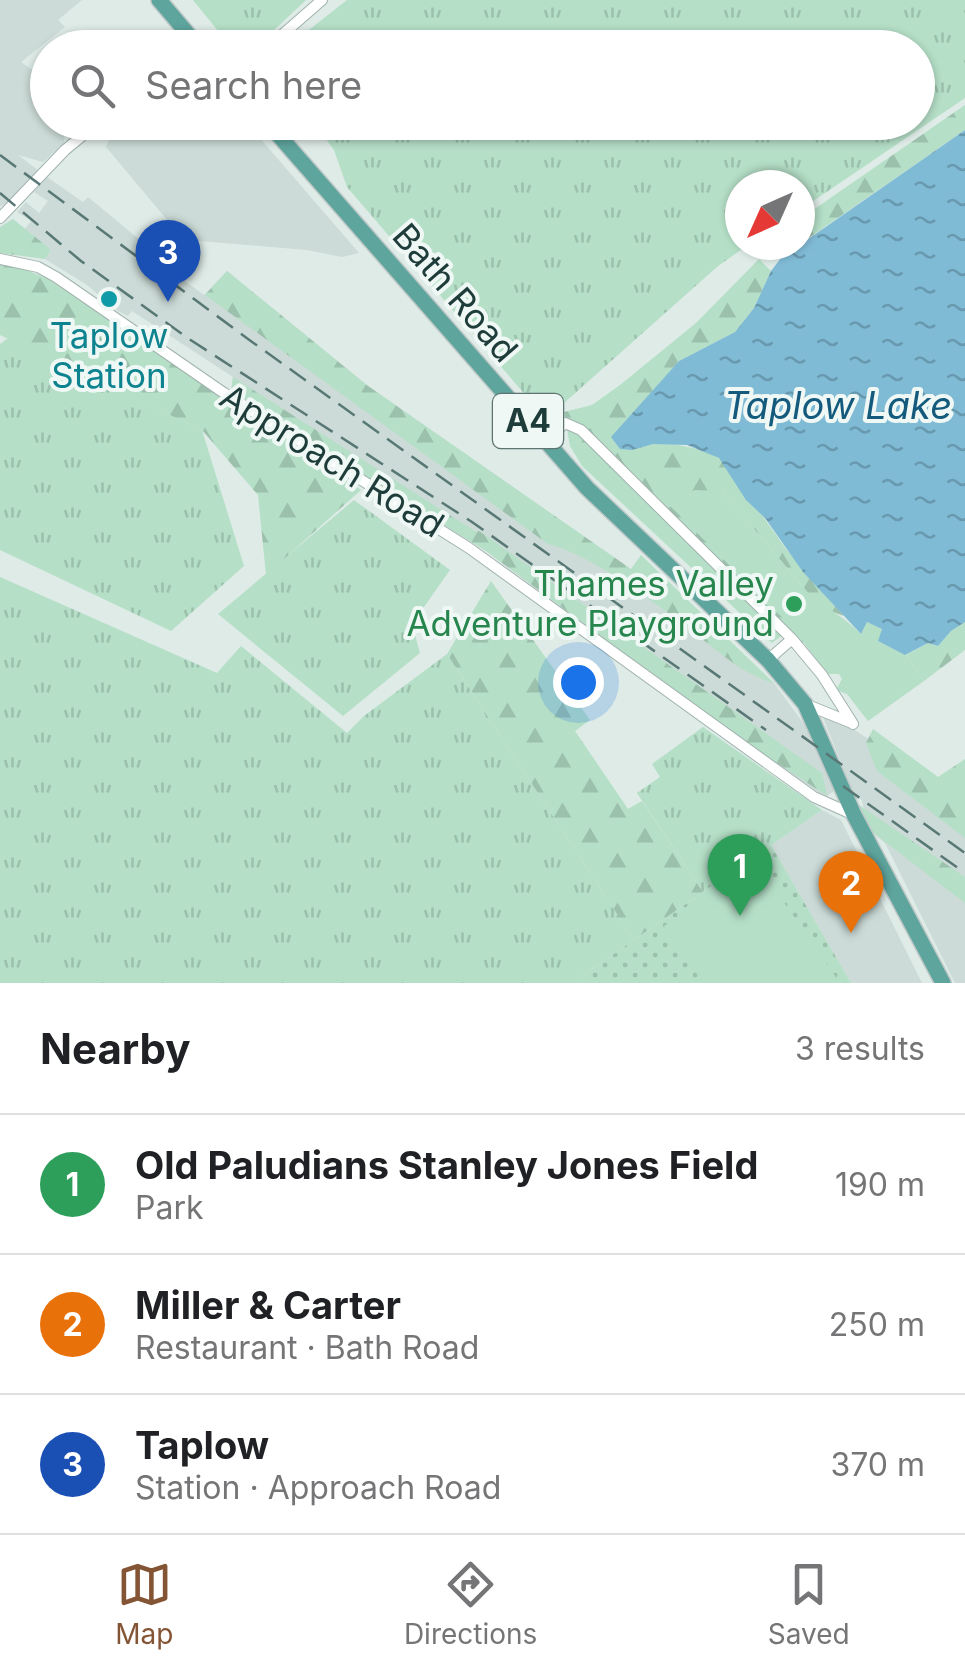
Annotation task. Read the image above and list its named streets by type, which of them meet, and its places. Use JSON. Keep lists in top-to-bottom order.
{
  "streets": {
    "main road": ["Bath Road", "A4"],
    "street": ["Approach Road"]
  },
  "crossings": [
    ["Bath Road", "Approach Road"]
  ],
  "water": ["Taplow Lake"],
  "places": ["Taplow Station", "Thames Valley Adventure Playground"],
  "north": "bottom left",
  "page": {
    "search": "Search here",
    "pins": ["3", "1", "2"],
    "heading": ["Nearby", "3 results"],
    "list": [
      {
        "mark": "1",
        "name": "Old Paludians Stanley Jones Field",
        "note": "Park",
        "value": "190 m"
      },
      {
        "mark": "2",
        "name": "Miller & Carter",
        "note": "Restaurant · Bath Road",
        "value": "250 m"
      },
      {
        "mark": "3",
        "name": "Taplow",
        "note": "Station · Approach Road",
        "value": "370 m"
      }
    ],
    "nav": ["Map", "Directions", "Saved"]
  }
}
